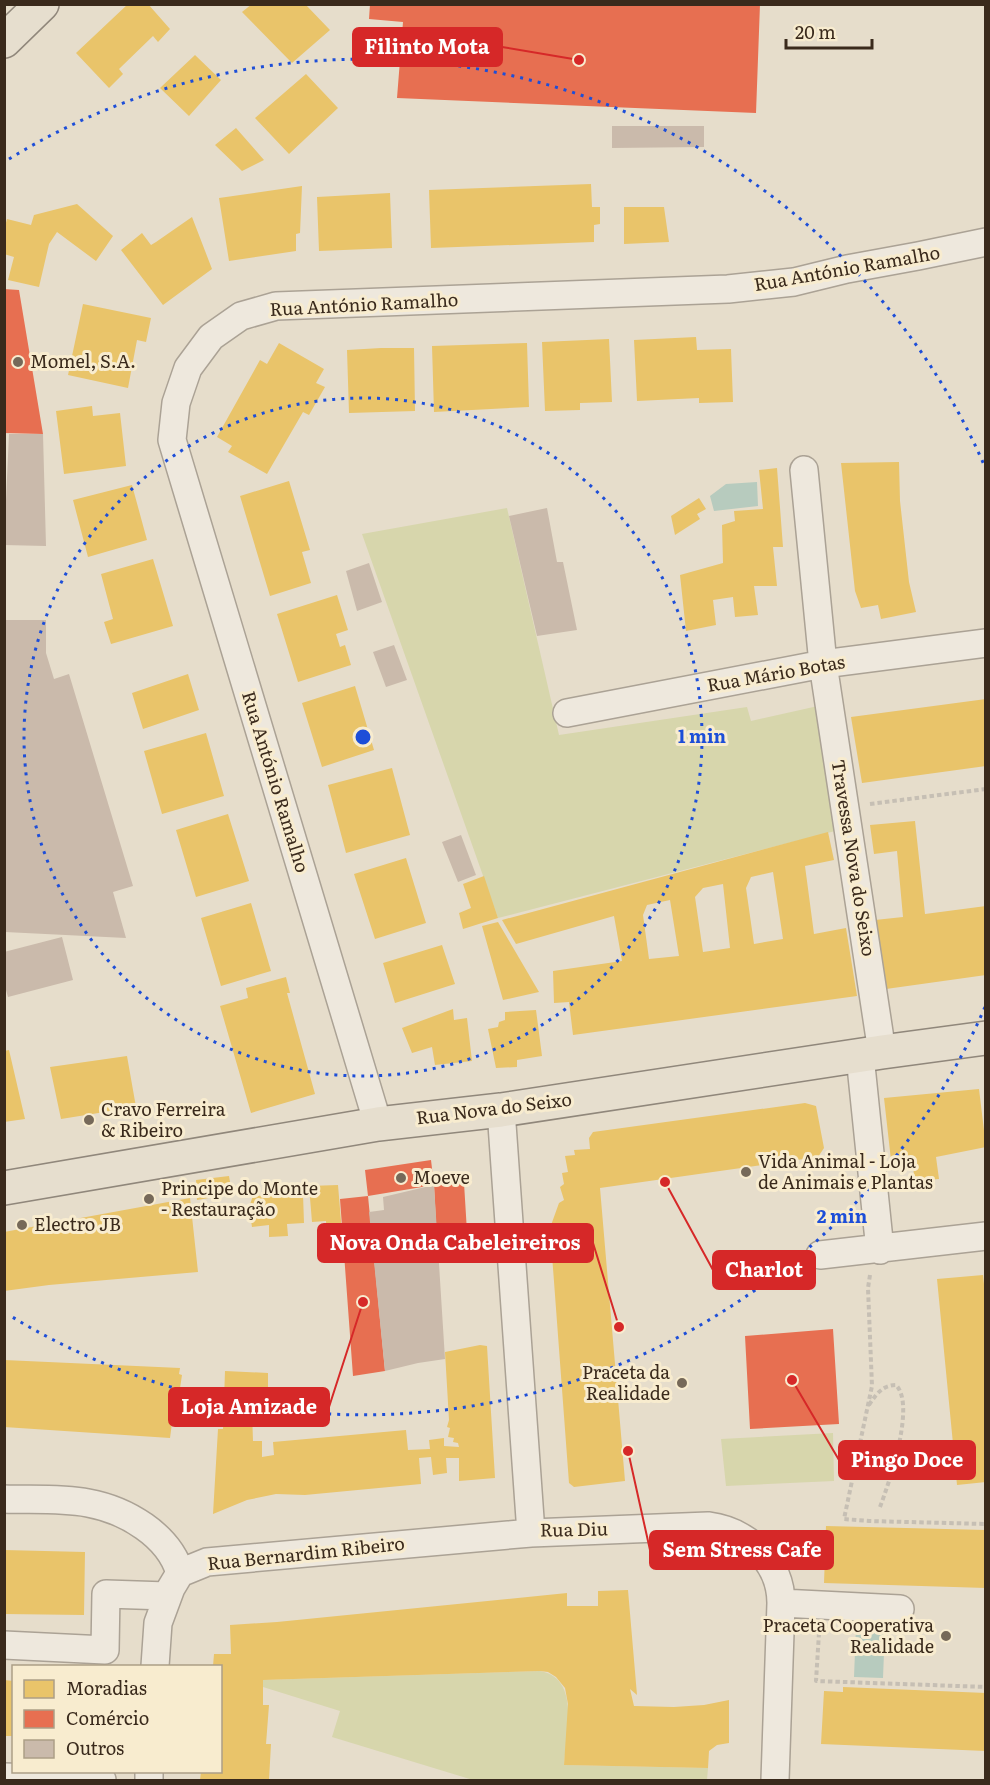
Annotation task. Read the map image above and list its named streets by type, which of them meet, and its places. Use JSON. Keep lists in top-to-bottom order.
{
  "streets": {
    "main road": ["Rua Nova do Seixo"],
    "street": [
      "Rua António Ramalho",
      "Rua Mário Botas",
      "Travessa Nova do Seixo",
      "Rua Diu",
      "Rua Bernardim Ribeiro"
    ]
  },
  "crossings": [
    ["Rua António Ramalho", "Rua Nova do Seixo"],
    ["Rua Mário Botas", "Travessa Nova do Seixo"],
    ["Travessa Nova do Seixo", "Rua Nova do Seixo"],
    ["Rua Nova do Seixo", "Rua Diu"],
    ["Rua Diu", "Rua Bernardim Ribeiro"]
  ],
  "places": [
    "Filinto Mota",
    "Momel, S.A.",
    "Cravo Ferreira & Ribeiro",
    "Vida Animal - Loja de Animais e Plantas",
    "Moeve",
    "Charlot",
    "Principe do Monte - Restauração",
    "Electro JB",
    "Loja Amizade",
    "Nova Onda Cabeleireiros",
    "Pingo Doce",
    "Praceta da Realidade",
    "Sem Stress Cafe",
    "Praceta Cooperativa Realidade"
  ],
  "legend": ["Moradias", "Comércio", "Outros"],
  "scale_bar": "20 m",
  "rings": ["1 min", "2 min"]
}
